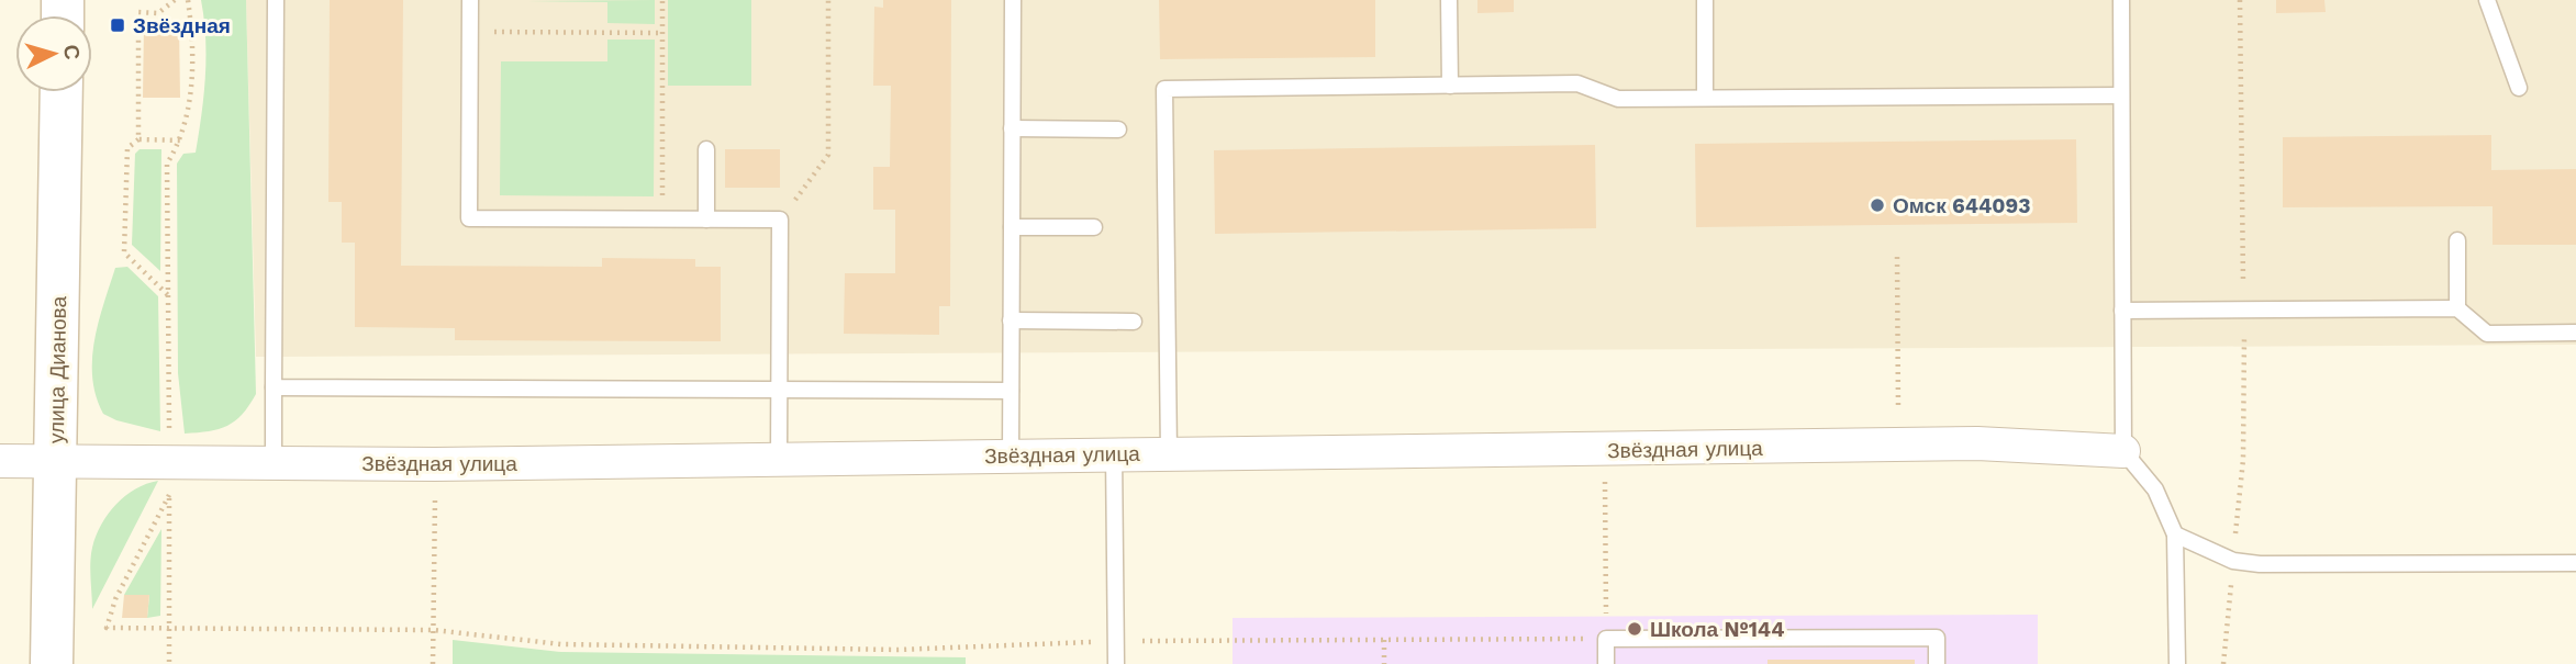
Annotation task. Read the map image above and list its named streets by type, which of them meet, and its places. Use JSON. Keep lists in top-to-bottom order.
{
  "streets": {
    "main road": ["улица Дианова"],
    "street": ["Звёздная улица"]
  },
  "crossings": [
    ["улица Дианова", "Звёздная улица"]
  ],
  "places": {
    "transit": ["Звёздная"],
    "other": ["Омск 644093", "Школа №144"]
  },
  "north": "right"
}
